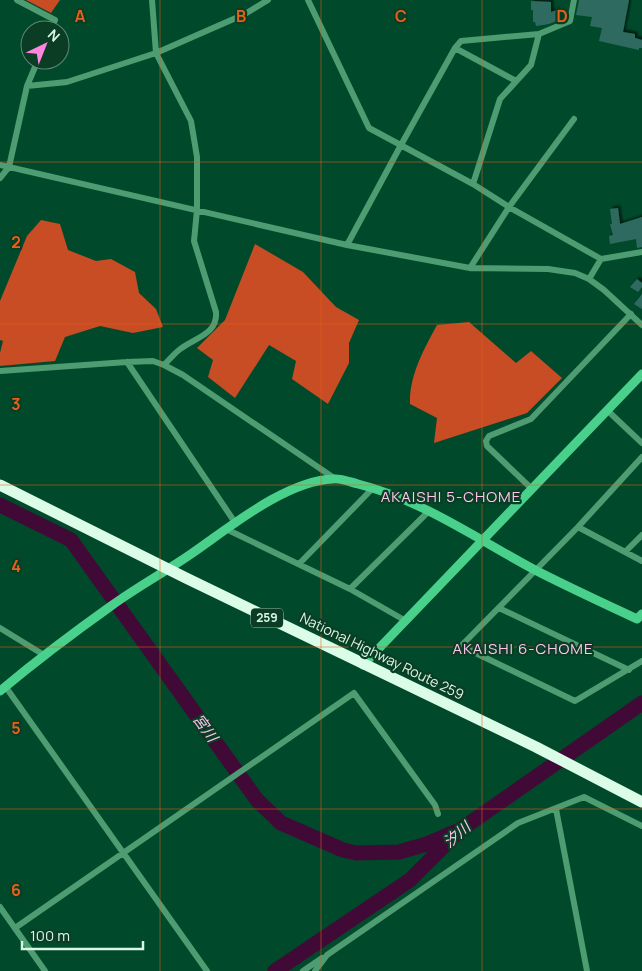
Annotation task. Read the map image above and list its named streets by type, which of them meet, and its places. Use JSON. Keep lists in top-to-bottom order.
{
  "streets": {
    "highway": ["259", "National Highway Route 259"]
  },
  "districts": ["AKAISHI 5-CHOME", "AKAISHI 6-CHOME"],
  "water": ["宮川", "汐川"],
  "scale_bar": "100 m",
  "north": "top right",
  "grid": {
    "columns": [
      "A",
      "B",
      "C",
      "D"
    ],
    "rows": [
      "2",
      "3",
      "4",
      "5",
      "6"
    ]
  }
}
